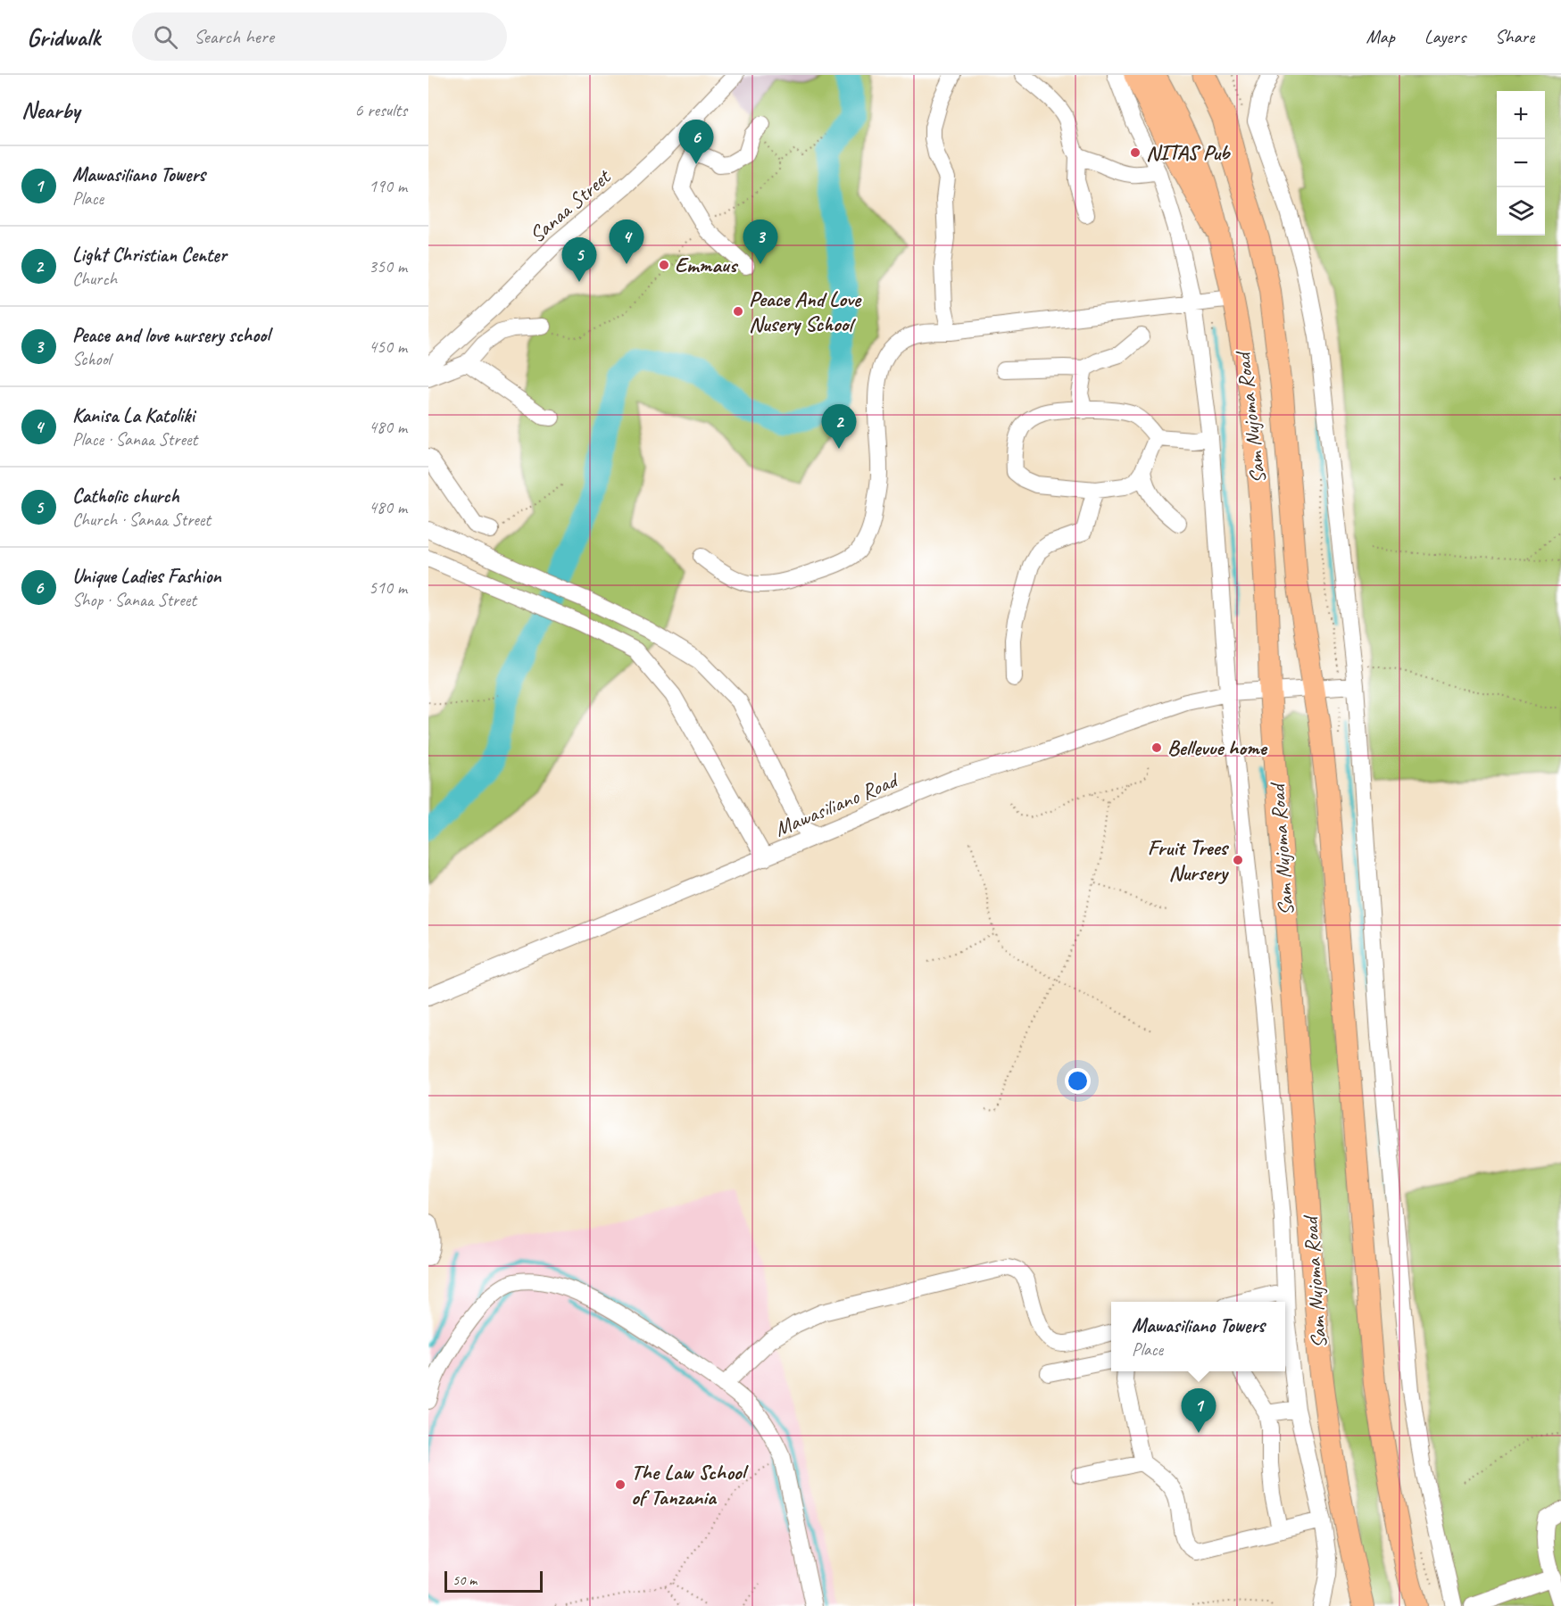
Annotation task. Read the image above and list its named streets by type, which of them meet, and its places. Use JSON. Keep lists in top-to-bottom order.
{
  "streets": {
    "main road": ["Sam Nujoma Road"],
    "street": ["Sanaa Street", "Mawasiliano Road"]
  },
  "crossings": [
    ["Sam Nujoma Road", "Mawasiliano Road"]
  ],
  "places": [
    "NITAS Pub",
    "Emmaus",
    "Peace And Love Nusery School",
    "Bellevue home",
    "Fruit Trees Nursery",
    "The Law School of Tanzania"
  ],
  "scale_bar": "50 m",
  "page": {
    "header": "Gridwalk",
    "search": "Search here",
    "nav": ["Map", "Layers", "Share"],
    "heading": ["Nearby", "6 results"],
    "map_buttons": ["+", "−"],
    "pins": [
      "6",
      "3",
      "4",
      "5",
      "2",
      "1"
    ],
    "list": [
      {
        "mark": "1",
        "name": "Mawasiliano Towers",
        "note": "Place",
        "value": "190 m"
      },
      {
        "mark": "2",
        "name": "Light Christian Center",
        "note": "Church",
        "value": "350 m"
      },
      {
        "mark": "3",
        "name": "Peace and love nursery school",
        "note": "School",
        "value": "450 m"
      },
      {
        "mark": "4",
        "name": "Kanisa La Katoliki",
        "note": "Place · Sanaa Street",
        "value": "480 m"
      },
      {
        "mark": "5",
        "name": "Catholic church",
        "note": "Church · Sanaa Street",
        "value": "480 m"
      },
      {
        "mark": "6",
        "name": "Unique Ladies Fashion",
        "note": "Shop · Sanaa Street",
        "value": "510 m"
      }
    ],
    "popup": ["Mawasiliano Towers", "Place"],
    "scale": "50 m"
  }
}
